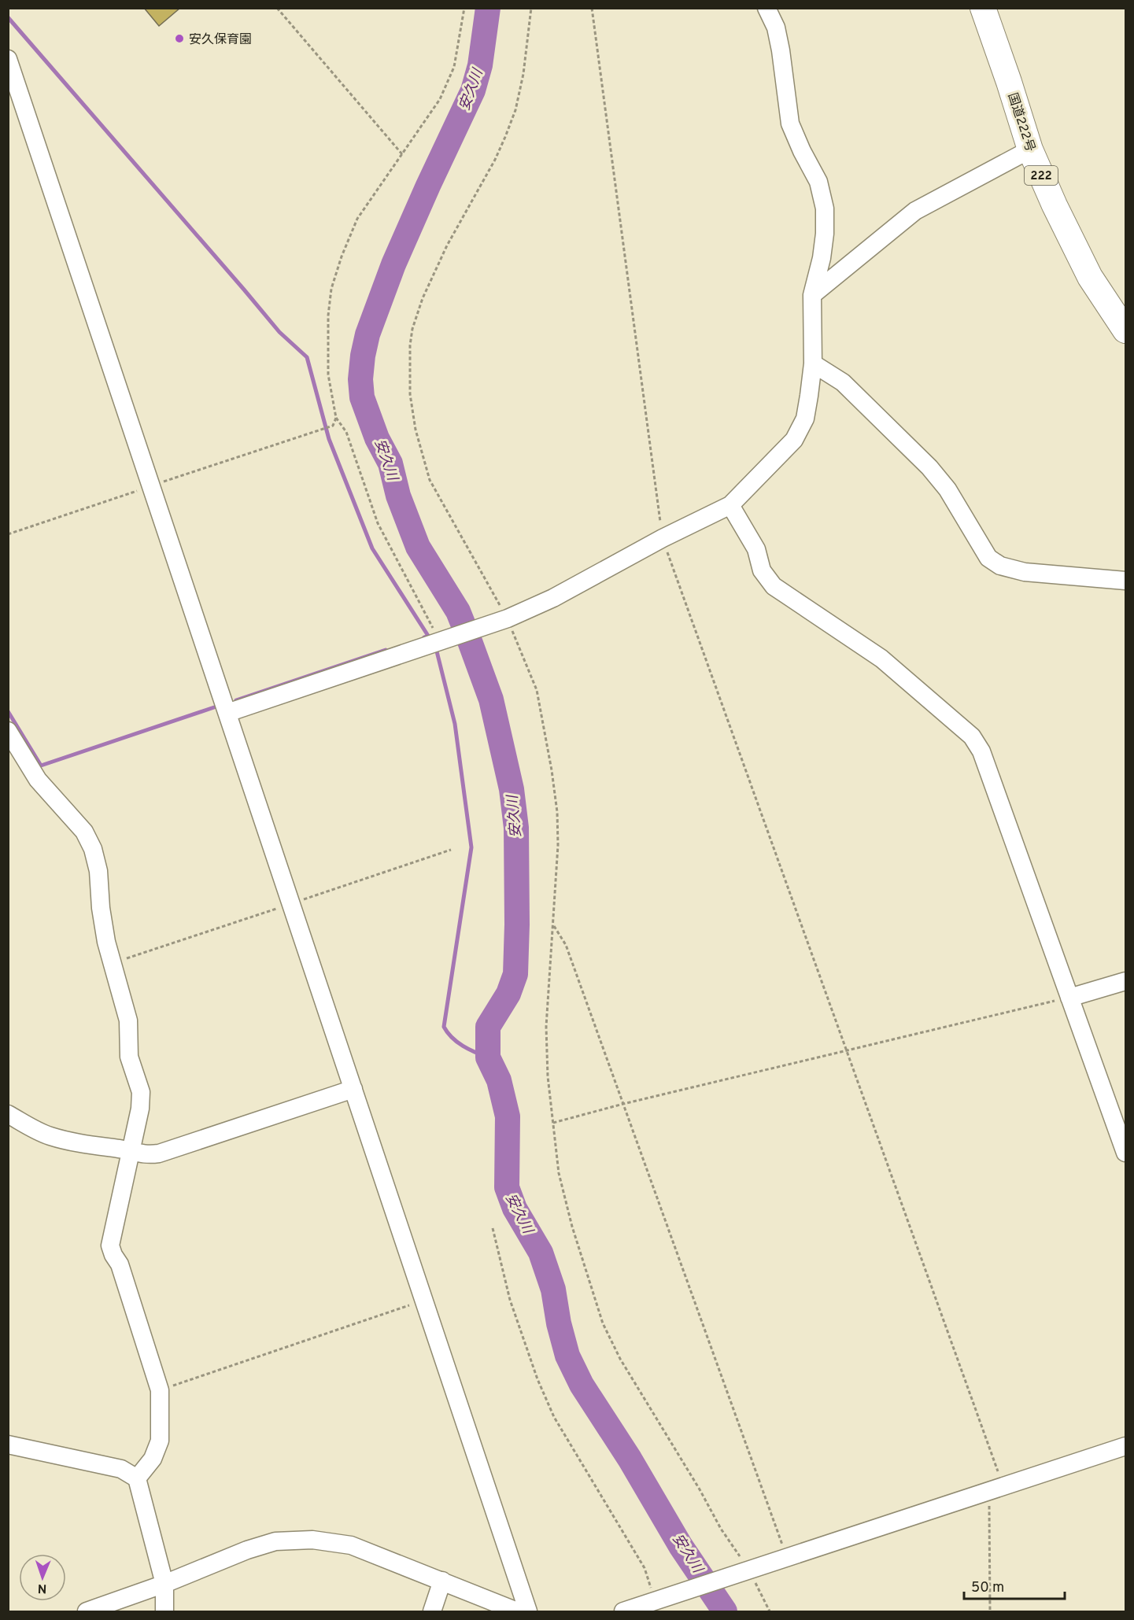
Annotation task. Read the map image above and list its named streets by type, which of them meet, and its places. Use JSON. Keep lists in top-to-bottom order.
{
  "streets": {
    "highway": ["国道222号", "222"]
  },
  "water": ["安久川"],
  "places": ["安久保育園"],
  "scale_bar": "50 m",
  "north": "bottom"
}
